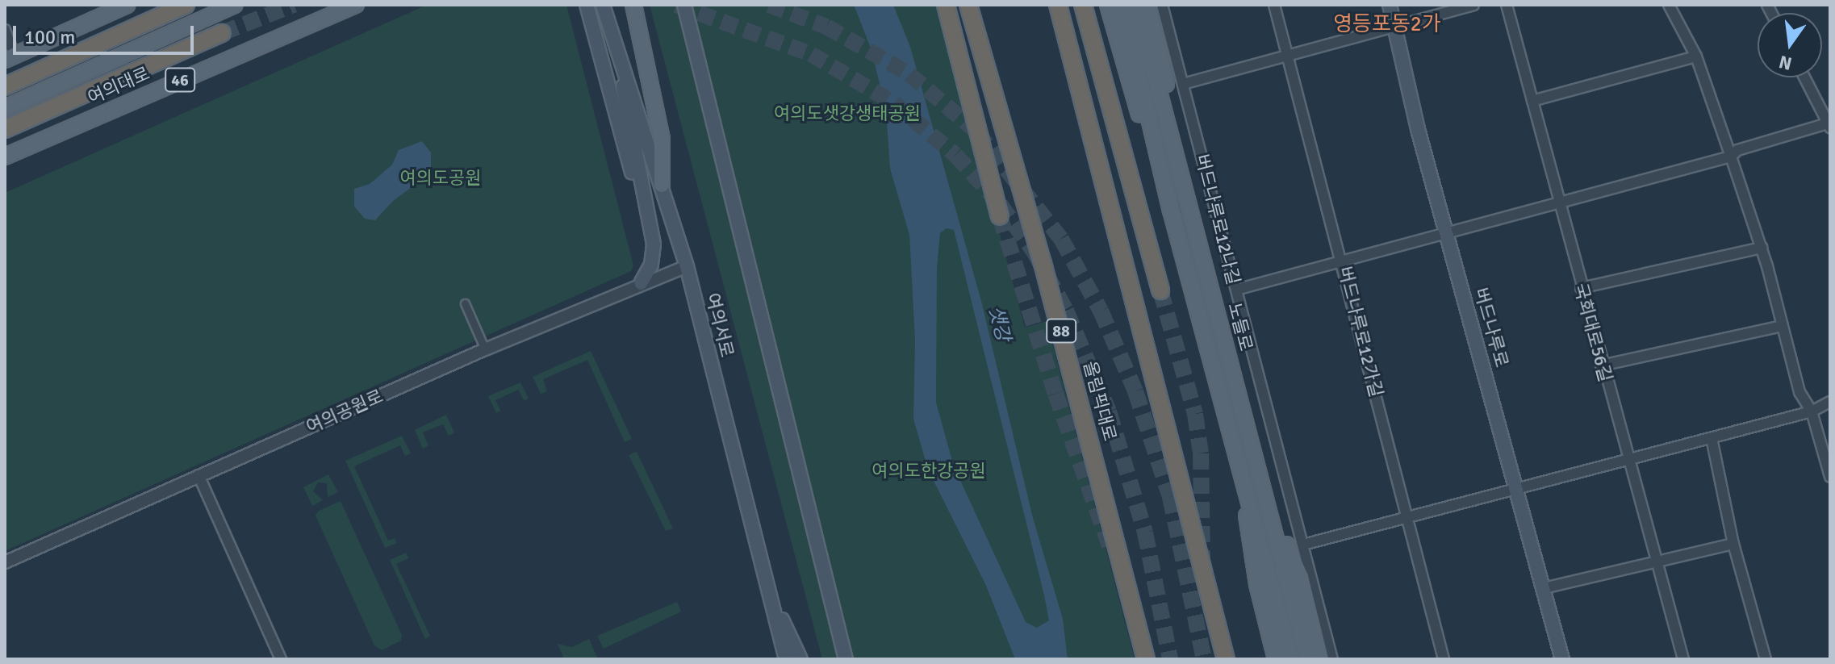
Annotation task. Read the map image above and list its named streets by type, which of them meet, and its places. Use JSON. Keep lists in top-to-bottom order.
{
  "streets": {
    "highway": ["88", "올림픽대로"],
    "main road": [
      "46",
      "여의대로",
      "여의서로",
      "노들로",
      "버드나루로"
    ],
    "street": [
      "버드나루로12나길",
      "버드나루로12가길",
      "국회대로56길",
      "여의공원로"
    ]
  },
  "crossings": [
    ["여의서로", "여의공원로"]
  ],
  "districts": ["영등포동2가"],
  "water": ["샛강"],
  "parks": ["여의도샛강생태공원", "여의도공원", "여의도한강공원"],
  "scale_bar": "100 m",
  "north": "bottom"
}
